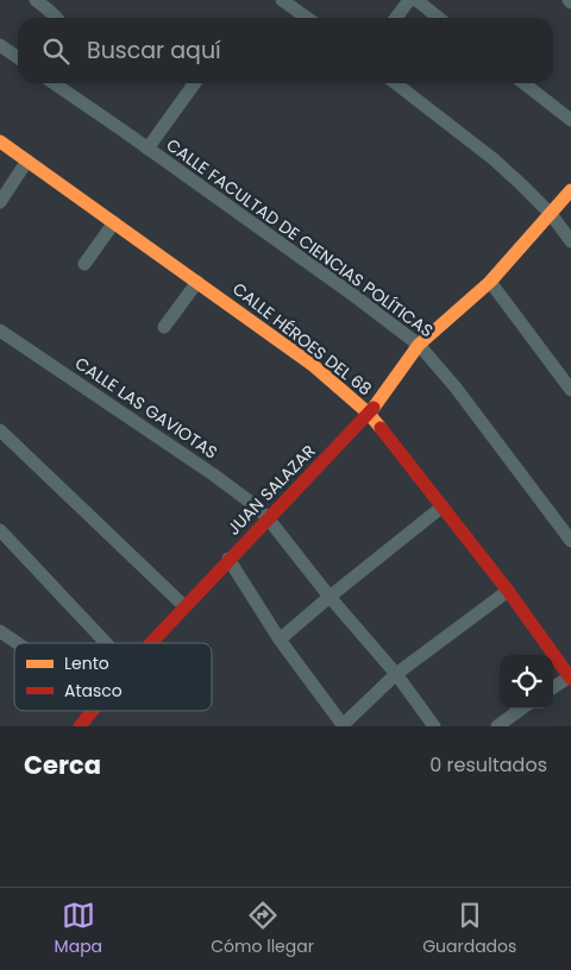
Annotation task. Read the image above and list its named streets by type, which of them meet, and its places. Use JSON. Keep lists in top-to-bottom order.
{
  "streets": {
    "street": [
      "CALLE FACULTAD DE CIENCIAS POLÍTICAS",
      "CALLE HÉROES DEL 68",
      "CALLE LAS GAVIOTAS",
      "JUAN SALAZAR"
    ]
  },
  "crossings": [
    ["CALLE FACULTAD DE CIENCIAS POLÍTICAS", "JUAN SALAZAR"],
    ["CALLE HÉROES DEL 68", "JUAN SALAZAR"],
    ["CALLE LAS GAVIOTAS", "JUAN SALAZAR"]
  ],
  "legend": ["Lento", "Atasco"],
  "page": {
    "search": "Buscar aquí",
    "heading": ["Cerca", "0 resultados"],
    "nav": ["Mapa", "Cómo llegar", "Guardados"]
  }
}
